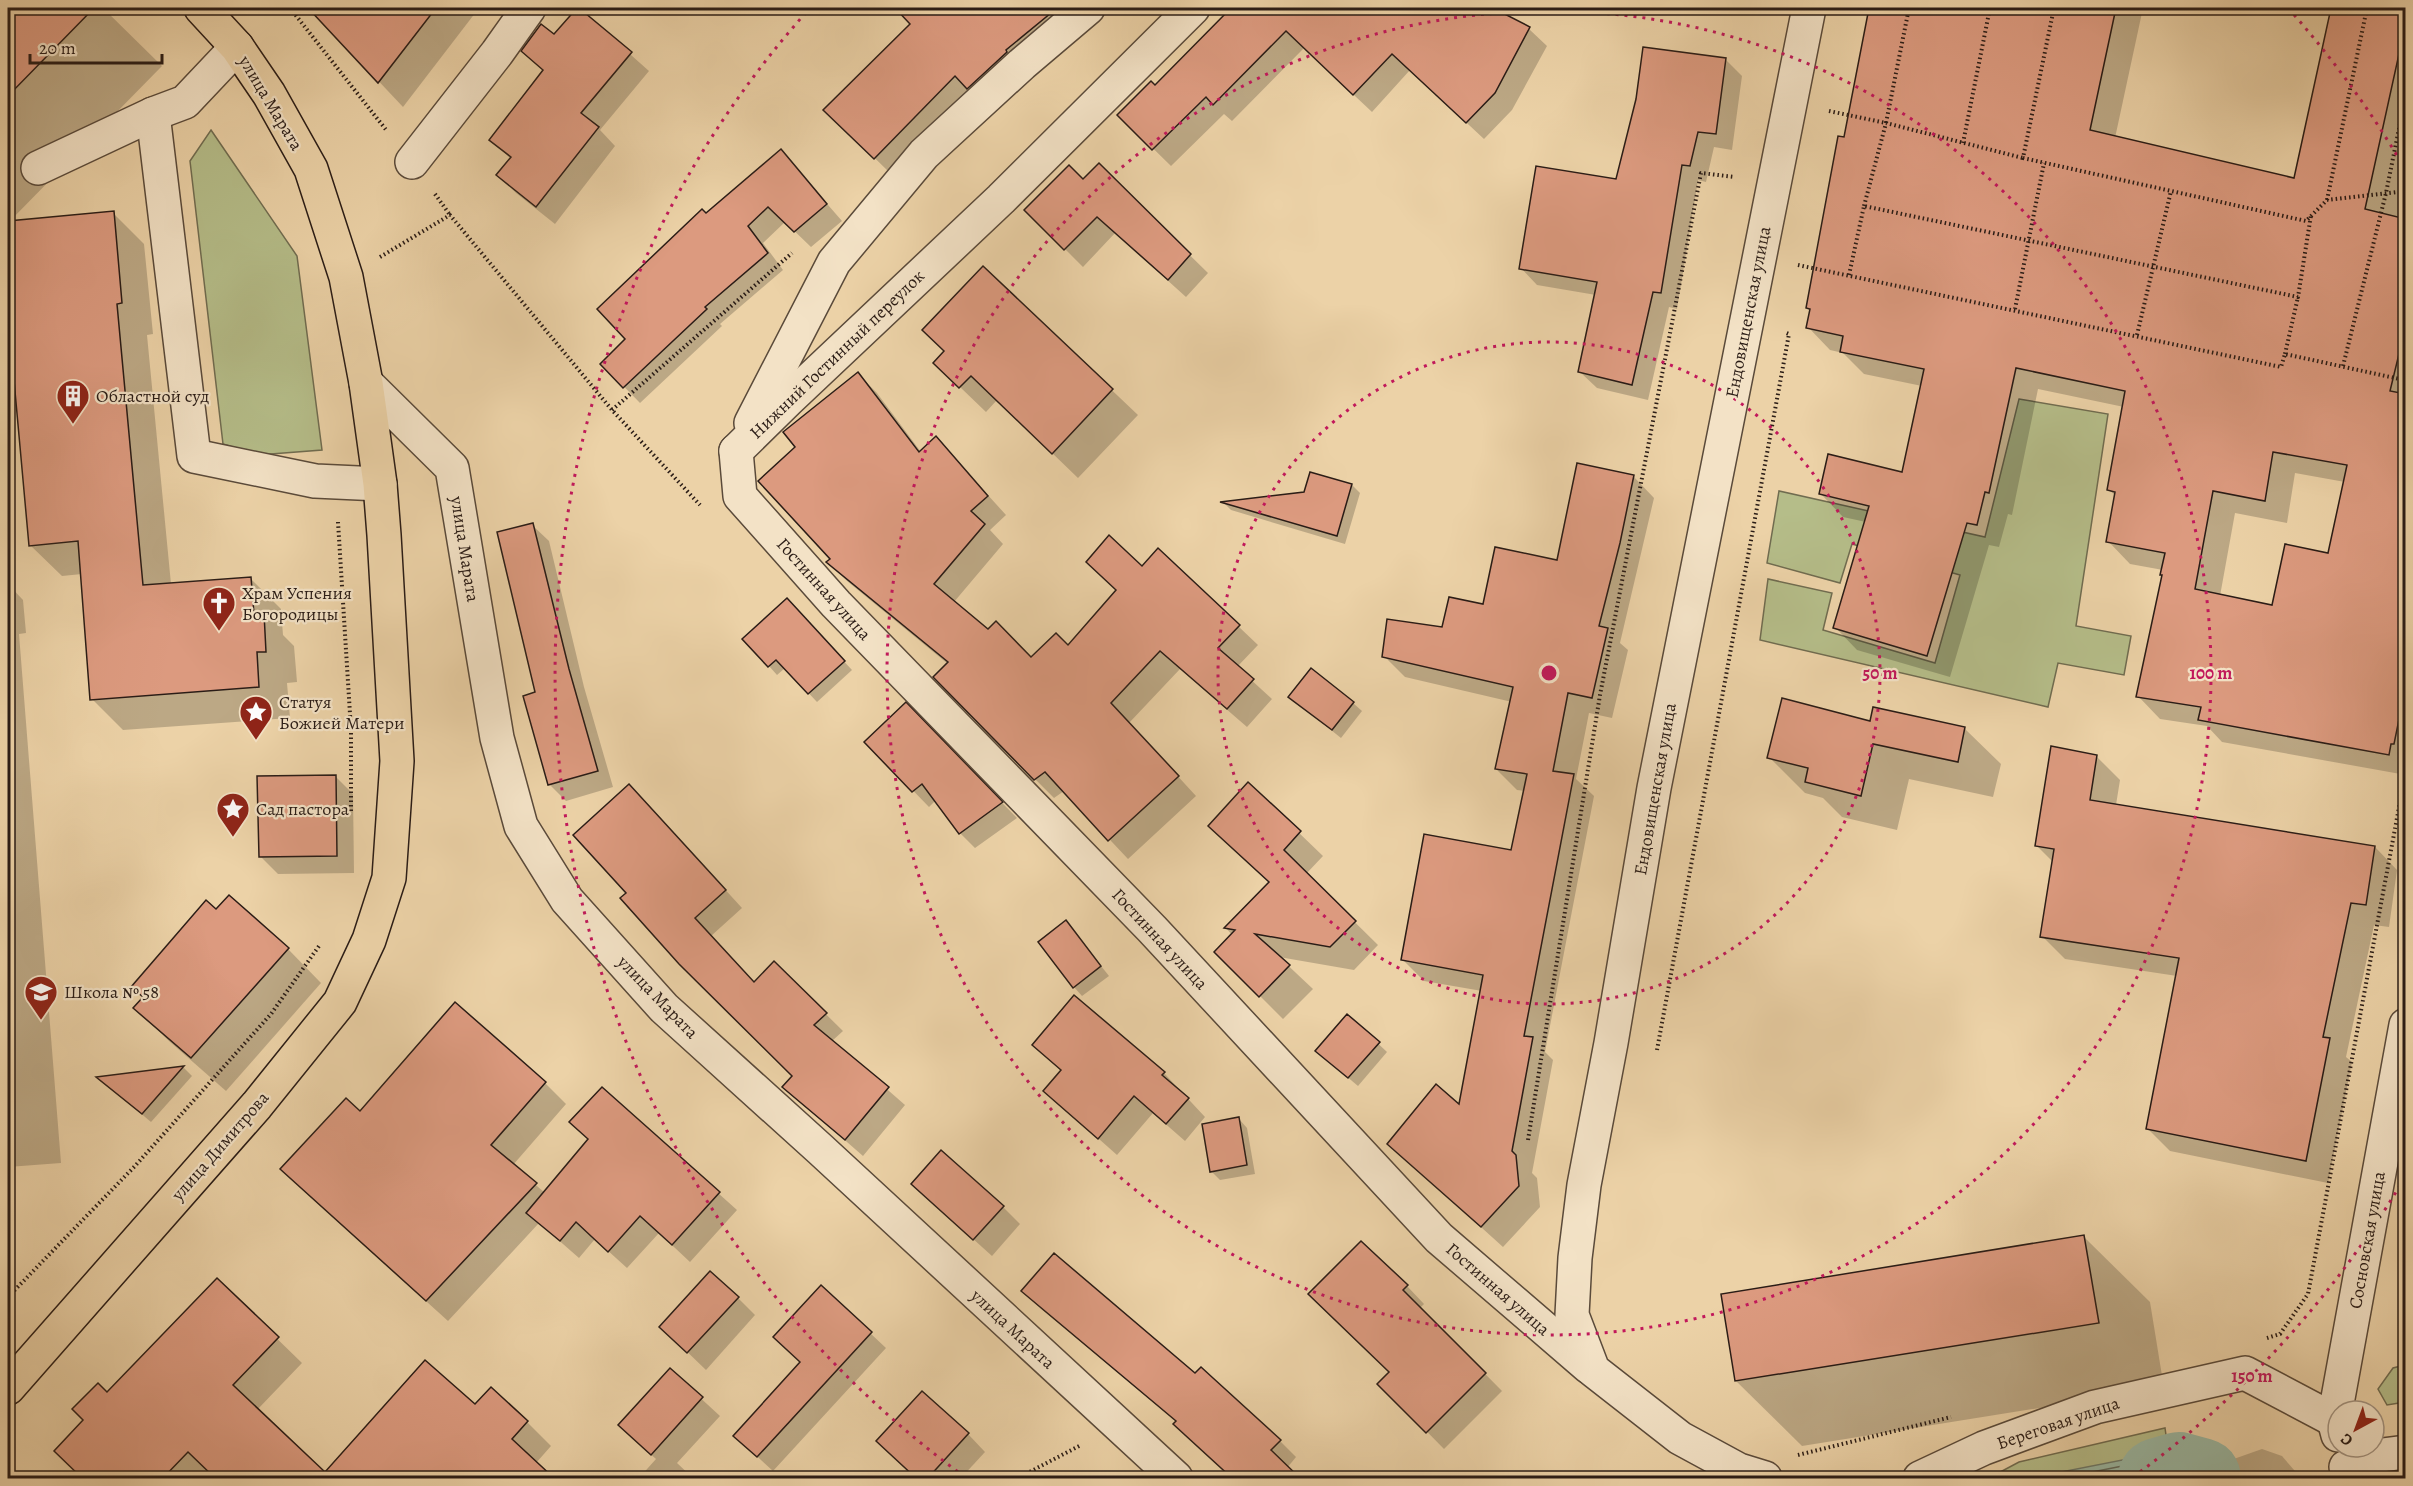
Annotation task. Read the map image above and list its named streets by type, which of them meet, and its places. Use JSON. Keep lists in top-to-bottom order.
{
  "streets": {
    "main road": ["улица Марата", "улица Димитрова"],
    "street": [
      "Ендовищенская улица",
      "Нижний Гостинный переулок",
      "Гостинная улица",
      "Сосновская улица",
      "Береговая улица"
    ]
  },
  "crossings": [
    ["улица Марата", "улица Димитрова"],
    ["Ендовищенская улица", "Гостинная улица"]
  ],
  "places": {
    "building": ["Областной суд"],
    "church": ["Храм Успения Богородицы"],
    "place": ["Статуя Божией Матери", "Сад пастора"],
    "school or university": ["Школа № 58"]
  },
  "scale_bar": "20 m",
  "north": "bottom left",
  "rings": ["50 m", "100 m", "150 m"]
}
